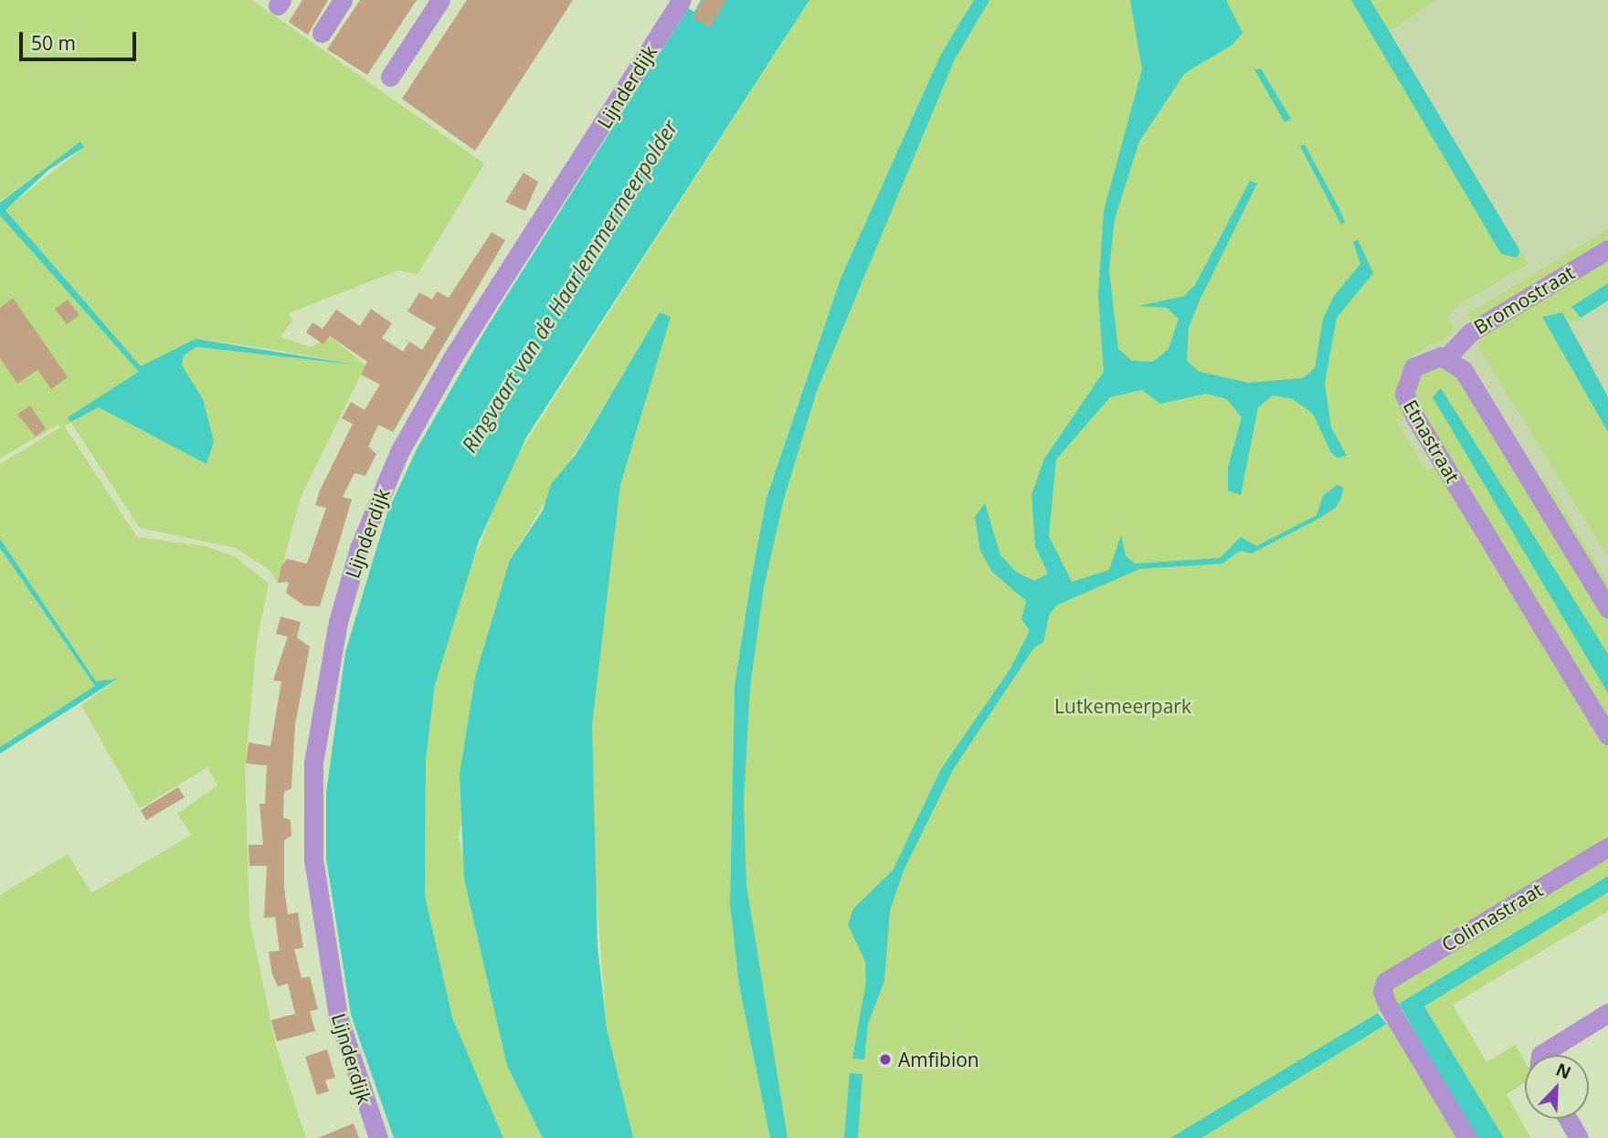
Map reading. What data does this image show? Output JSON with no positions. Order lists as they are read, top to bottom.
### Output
{
  "streets": {
    "street": [
      "Lijnderdijk",
      "Bromostraat",
      "Etnastraat",
      "Colimastraat"
    ]
  },
  "crossings": [
    ["Bromostraat", "Etnastraat"]
  ],
  "water": ["Ringvaart van de Haarlemmermeerpolder"],
  "parks": ["Lutkemeerpark"],
  "places": ["Amfibion"],
  "scale_bar": "50 m",
  "north": "top right"
}
